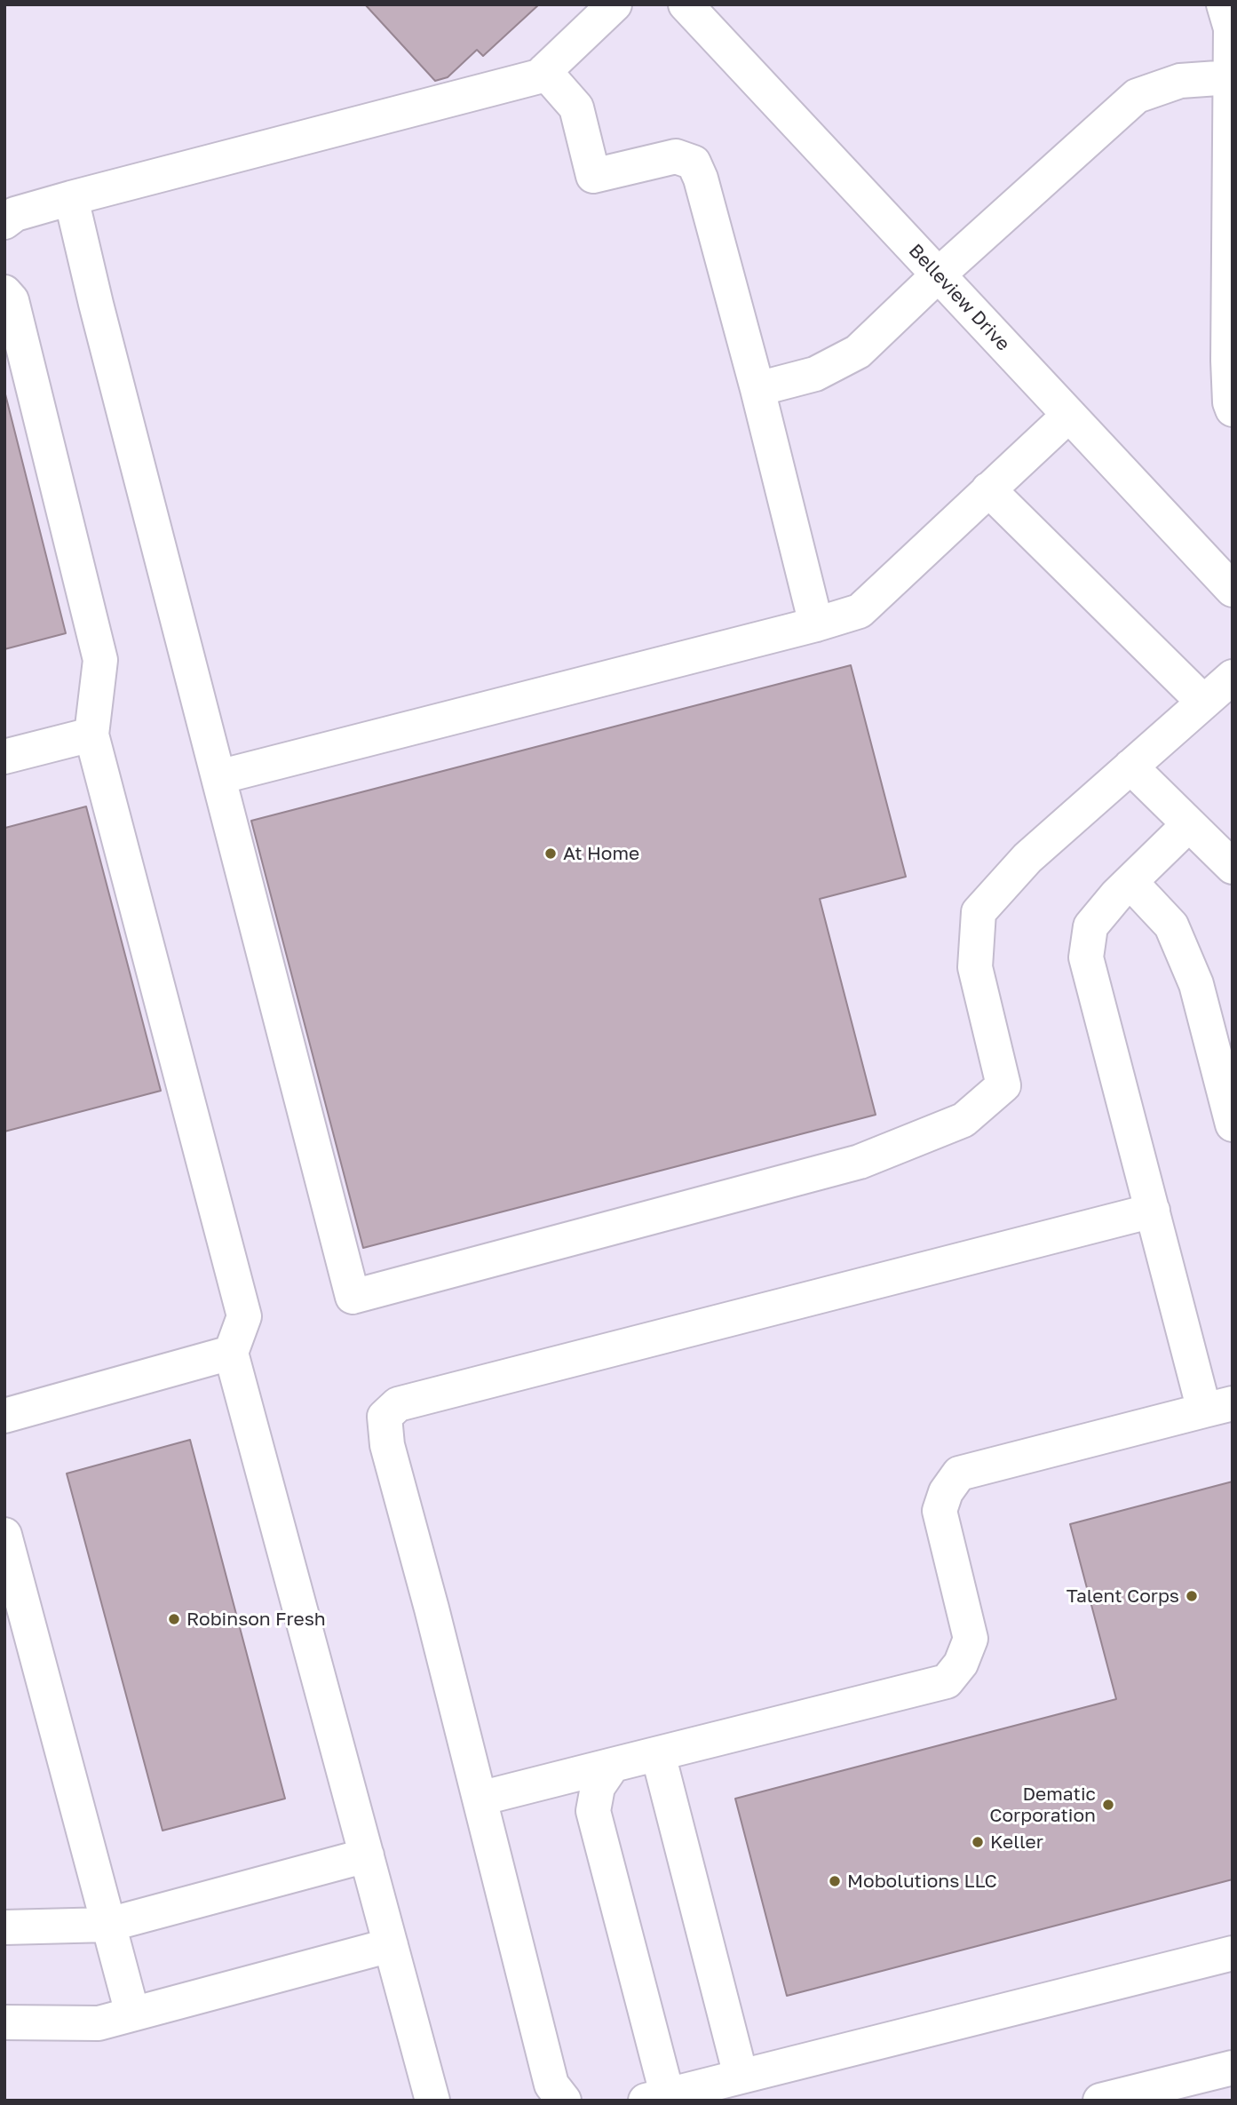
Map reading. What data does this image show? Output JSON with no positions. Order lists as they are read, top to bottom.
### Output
{
  "streets": {
    "street": ["Belleview Drive"]
  },
  "places": [
    "At Home",
    "Talent Corps",
    "Robinson Fresh",
    "Dematic Corporation",
    "Keller",
    "Mobolutions LLC"
  ]
}
